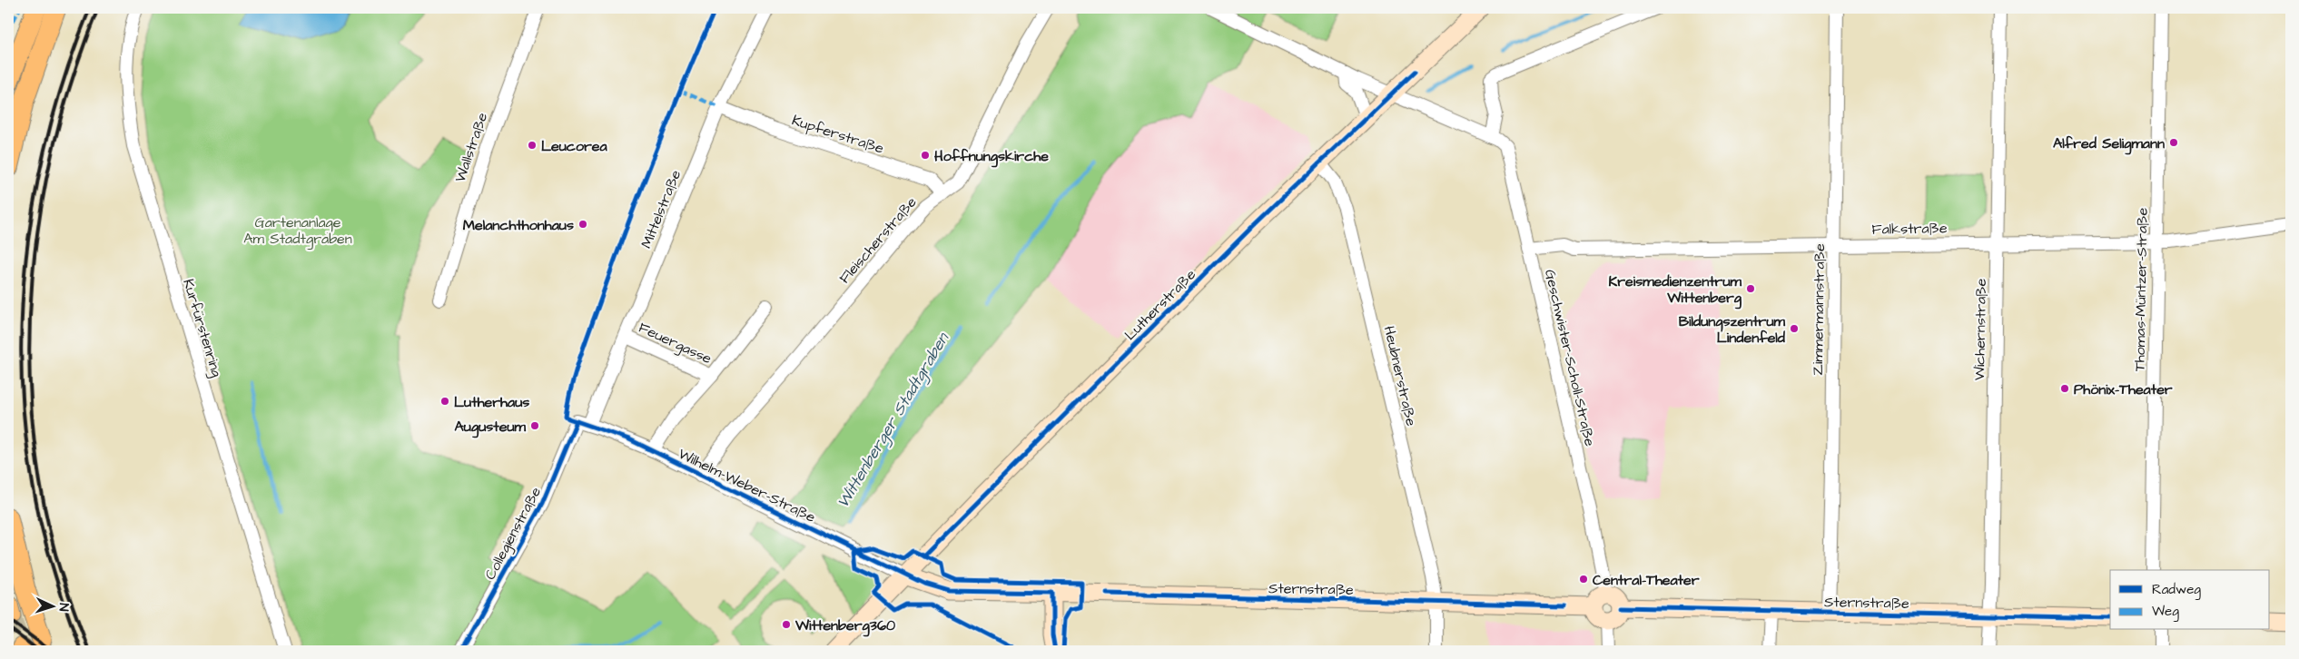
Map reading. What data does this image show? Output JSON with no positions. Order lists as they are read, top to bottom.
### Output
{
  "streets": {
    "street": [
      "Kupferstraße",
      "Wallstraße",
      "Mittelstraße",
      "Falkstraße",
      "Fleischerstraße",
      "Thomas-Müntzer-Straße",
      "Lutherstraße",
      "Zimmermannstraße",
      "Kurfürstenring",
      "Wichernstraße",
      "Feuergasse",
      "Geschwister-Scholl-Straße",
      "Heubnerstraße",
      "Wilhelm-Weber-Straße",
      "Collegienstraße",
      "Sternstraße"
    ]
  },
  "crossings": [
    ["Kupferstraße", "Mittelstraße"],
    ["Kupferstraße", "Fleischerstraße"],
    ["Mittelstraße", "Feuergasse"],
    ["Mittelstraße", "Wilhelm-Weber-Straße"],
    ["Falkstraße", "Thomas-Müntzer-Straße"],
    ["Falkstraße", "Zimmermannstraße"],
    ["Falkstraße", "Wichernstraße"],
    ["Falkstraße", "Geschwister-Scholl-Straße"],
    ["Fleischerstraße", "Wilhelm-Weber-Straße"],
    ["Lutherstraße", "Geschwister-Scholl-Straße"],
    ["Lutherstraße", "Heubnerstraße"],
    ["Lutherstraße", "Wilhelm-Weber-Straße"],
    ["Lutherstraße", "Sternstraße"],
    ["Zimmermannstraße", "Sternstraße"],
    ["Wichernstraße", "Sternstraße"],
    ["Feuergasse", "Wilhelm-Weber-Straße"],
    ["Geschwister-Scholl-Straße", "Sternstraße"],
    ["Heubnerstraße", "Sternstraße"],
    ["Wilhelm-Weber-Straße", "Collegienstraße"],
    ["Wilhelm-Weber-Straße", "Sternstraße"]
  ],
  "water": ["Wittenberger Stadtgraben"],
  "parks": ["Gartenanlage Am Stadtgraben"],
  "places": [
    "Alfred Seligmann",
    "Leucorea",
    "Hoffnungskirche",
    "Melanchthonhaus",
    "Kreismedienzentrum Wittenberg",
    "Bildungszentrum Lindenfeld",
    "Phönix-Theater",
    "Lutherhaus",
    "Augusteum",
    "Central-Theater",
    "Wittenberg360"
  ],
  "legend": ["Radweg", "Weg"],
  "north": "right"
}
